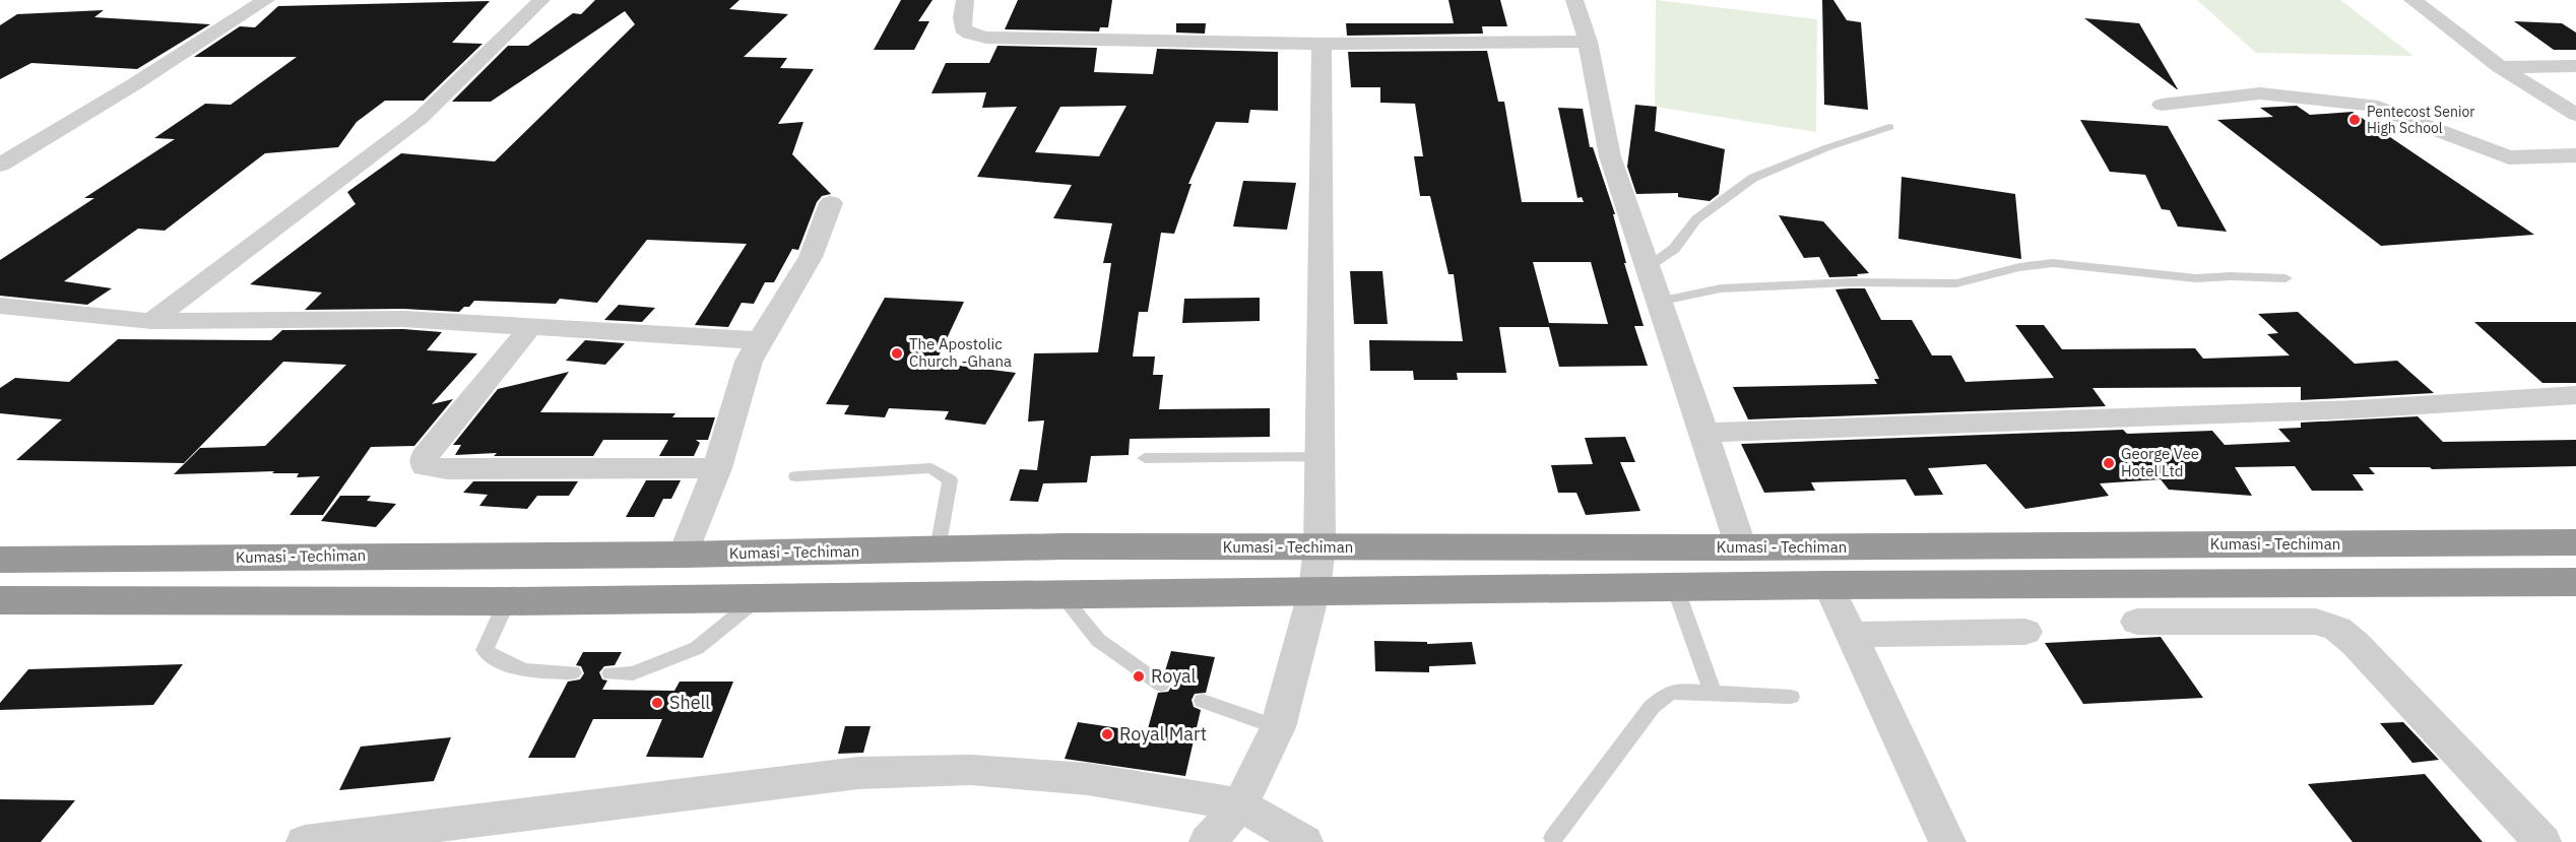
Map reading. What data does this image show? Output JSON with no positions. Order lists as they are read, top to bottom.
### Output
{
  "streets": {
    "highway": ["Kumasi - Techiman"]
  },
  "places": [
    "Pentecost Senior High School",
    "The Apostolic Church -Ghana",
    "George Vee Hotel Ltd",
    "Royal",
    "Shell",
    "Royal Mart"
  ]
}
